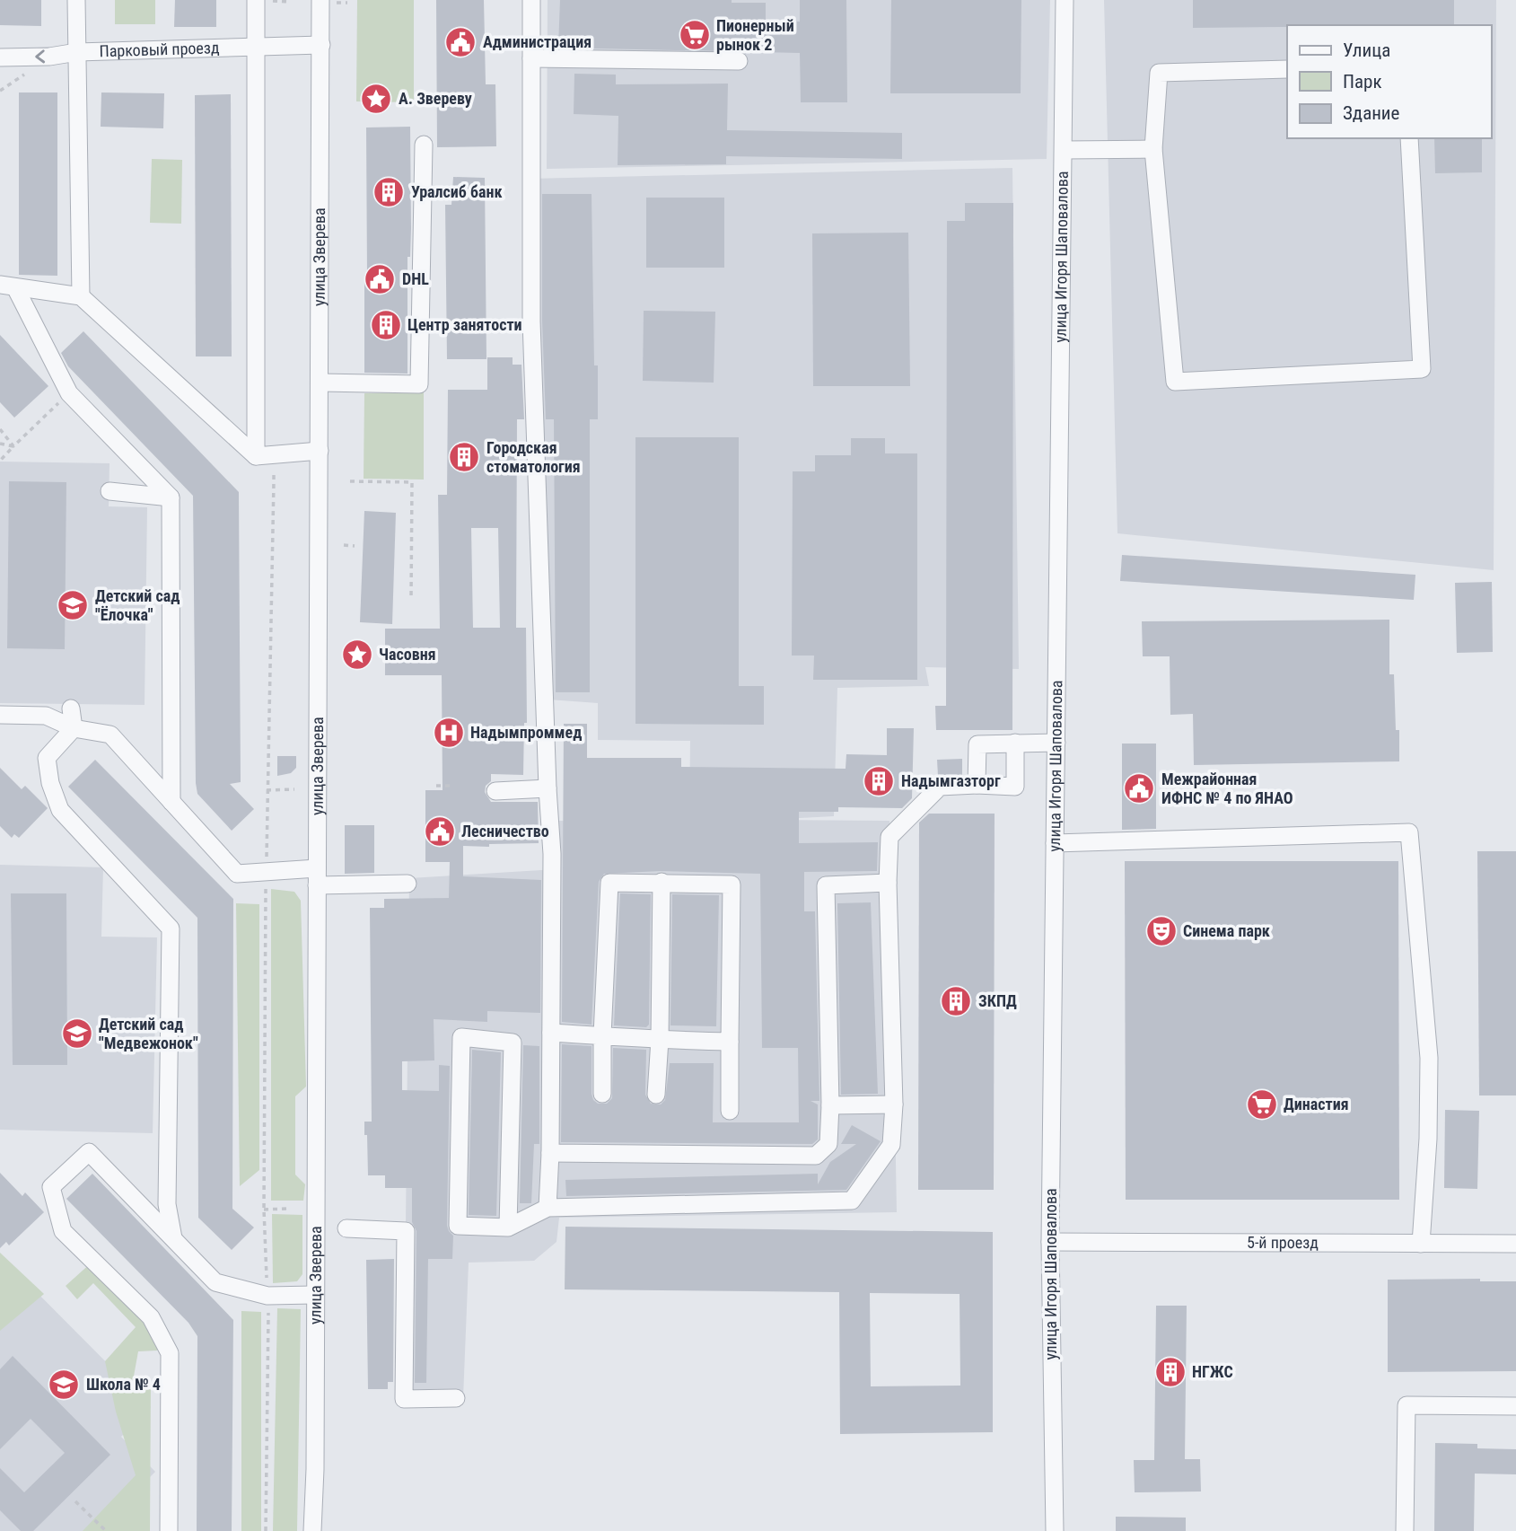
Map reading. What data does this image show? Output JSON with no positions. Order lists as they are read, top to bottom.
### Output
{
  "streets": {
    "street": [
      "Парковый проезд",
      "улица Зверева",
      "улица Игоря Шаповалова",
      "5-й проезд"
    ]
  },
  "crossings": [
    ["Парковый проезд", "улица Зверева"],
    ["улица Игоря Шаповалова", "5-й проезд"]
  ],
  "places": {
    "supermarket": ["Пионерный рынок 2", "Династия"],
    "public building": [
      "Администрация",
      "DHL",
      "Межрайонная ИФНС № 4 по ЯНАО",
      "Лесничество"
    ],
    "place": ["А. Звереву", "Часовня"],
    "building": [
      "Уралсиб банк",
      "Центр занятости",
      "Городская стоматология",
      "Надымгазторг",
      "ЗКПД",
      "НГЖС"
    ],
    "school or university": ["Детский сад \"Ёлочка\"", "Детский сад \"Медвежонок\"", "Школа № 4"],
    "hospital": ["Надымпроммед"],
    "theatre": ["Синема парк"]
  },
  "legend": ["Улица", "Парк", "Здание"]
}
